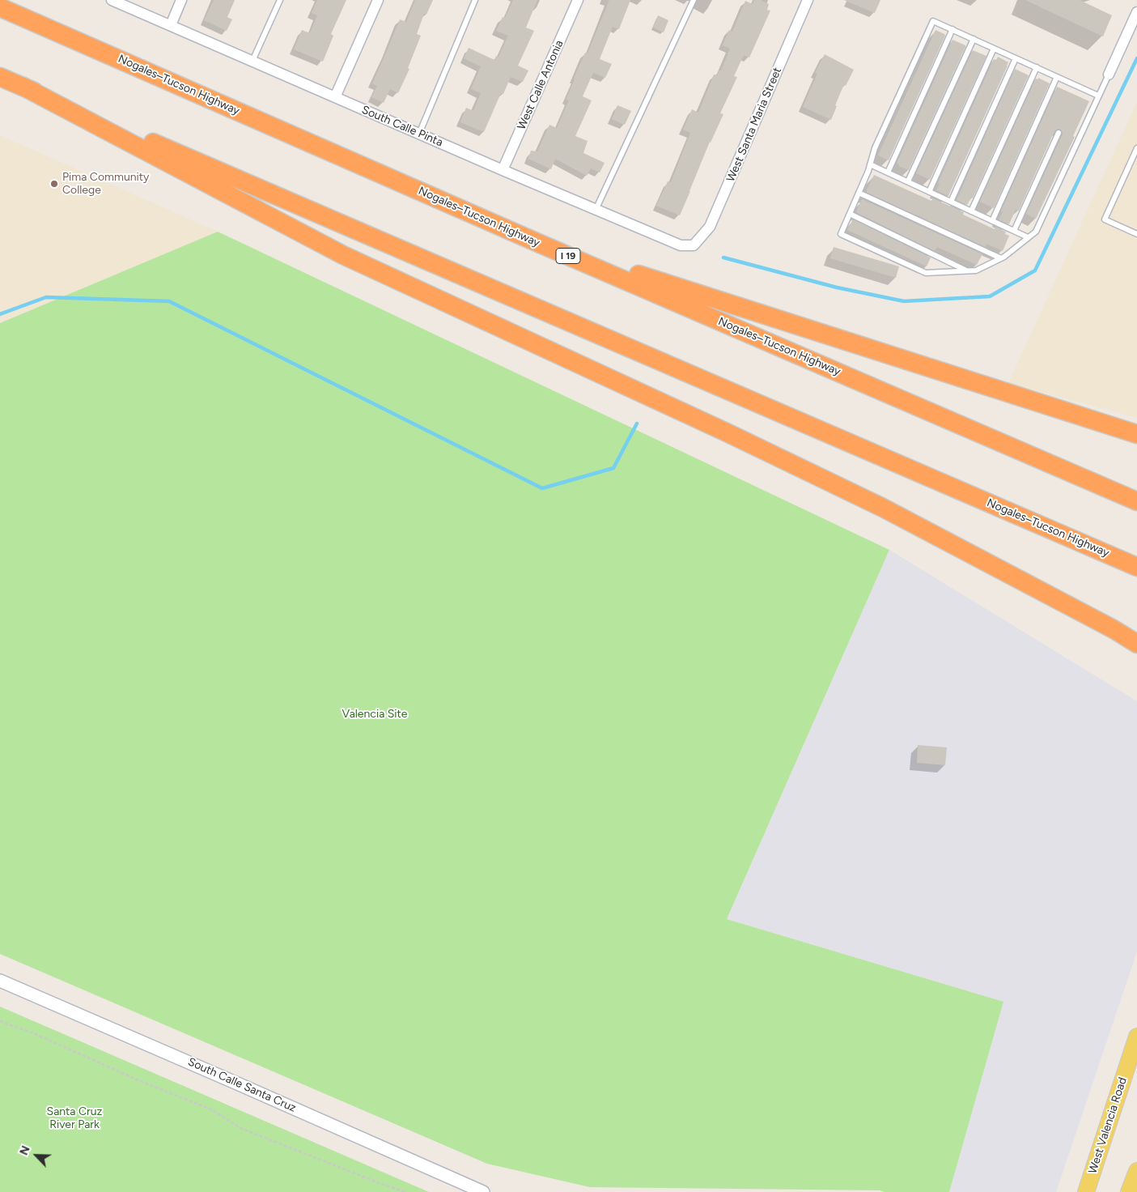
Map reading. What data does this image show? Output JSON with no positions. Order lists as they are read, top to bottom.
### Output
{
  "streets": {
    "highway": ["Nogales–Tucson Highway", "I 19"],
    "main road": ["West Valencia Road"],
    "street": [
      "West Calle Antonia",
      "West Santa Maria Street",
      "South Calle Pinta",
      "South Calle Santa Cruz"
    ]
  },
  "crossings": [
    ["West Calle Antonia", "South Calle Pinta"],
    ["West Santa Maria Street", "South Calle Pinta"]
  ],
  "parks": ["Valencia Site", "Santa Cruz River Park"],
  "places": ["Pima Community College"],
  "north": "top left"
}
